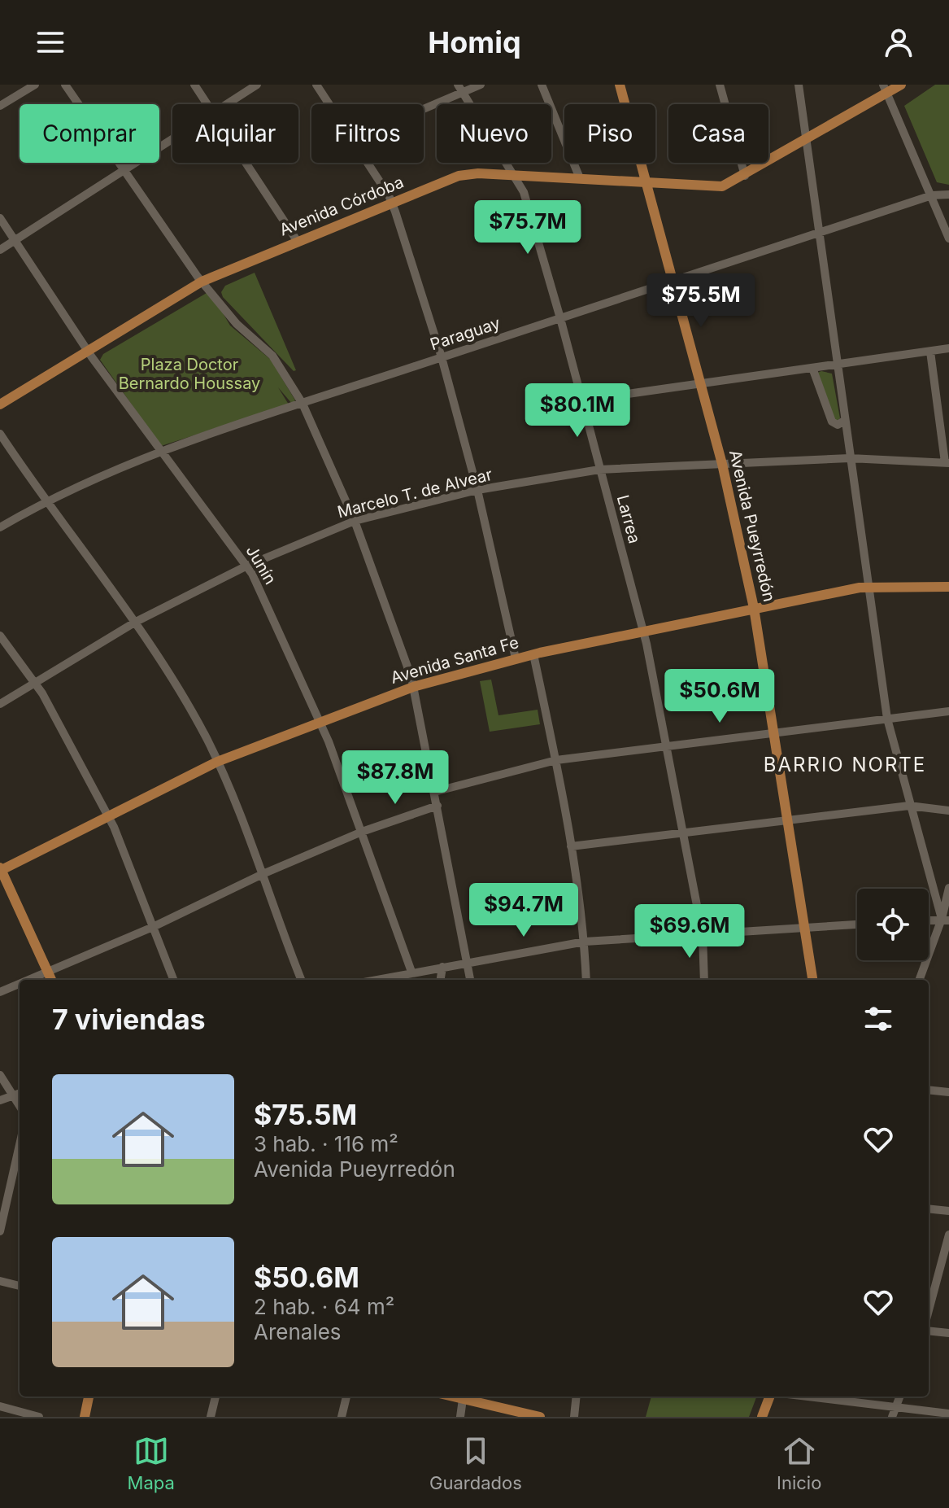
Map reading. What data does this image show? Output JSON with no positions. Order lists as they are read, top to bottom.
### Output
{
  "streets": {
    "main road": ["Avenida Córdoba", "Avenida Pueyrredón", "Avenida Santa Fe"],
    "street": [
      "Paraguay",
      "Marcelo T. de Alvear",
      "Larrea",
      "Junín"
    ]
  },
  "crossings": [
    ["Avenida Córdoba", "Larrea"],
    ["Avenida Córdoba", "Avenida Pueyrredón"],
    ["Avenida Córdoba", "Junín"],
    ["Paraguay", "Larrea"],
    ["Paraguay", "Avenida Pueyrredón"],
    ["Paraguay", "Junín"],
    ["Marcelo T. de Alvear", "Larrea"],
    ["Marcelo T. de Alvear", "Avenida Pueyrredón"],
    ["Marcelo T. de Alvear", "Junín"],
    ["Larrea", "Avenida Santa Fe"],
    ["Avenida Pueyrredón", "Avenida Santa Fe"],
    ["Junín", "Avenida Santa Fe"]
  ],
  "districts": ["BARRIO NORTE"],
  "parks": ["Plaza Doctor Bernardo Houssay"],
  "page": {
    "header": "Homiq",
    "chip": [
      "Comprar",
      "Alquilar",
      "Filtros",
      "Nuevo",
      "Piso",
      "Casa"
    ],
    "price": [
      "$75.7M",
      "$75.5M",
      "$80.1M",
      "$50.6M",
      "$87.8M",
      "$94.7M",
      "$69.6M"
    ],
    "heading": "7 viviendas",
    "list": [
      {
        "name": "$75.5M",
        "note": "3 hab. · 116 m² · Avenida Pueyrredón"
      },
      {
        "name": "$50.6M",
        "note": "2 hab. · 64 m² · Arenales"
      }
    ],
    "tabs": ["Mapa", "Guardados", "Inicio"]
  }
}
